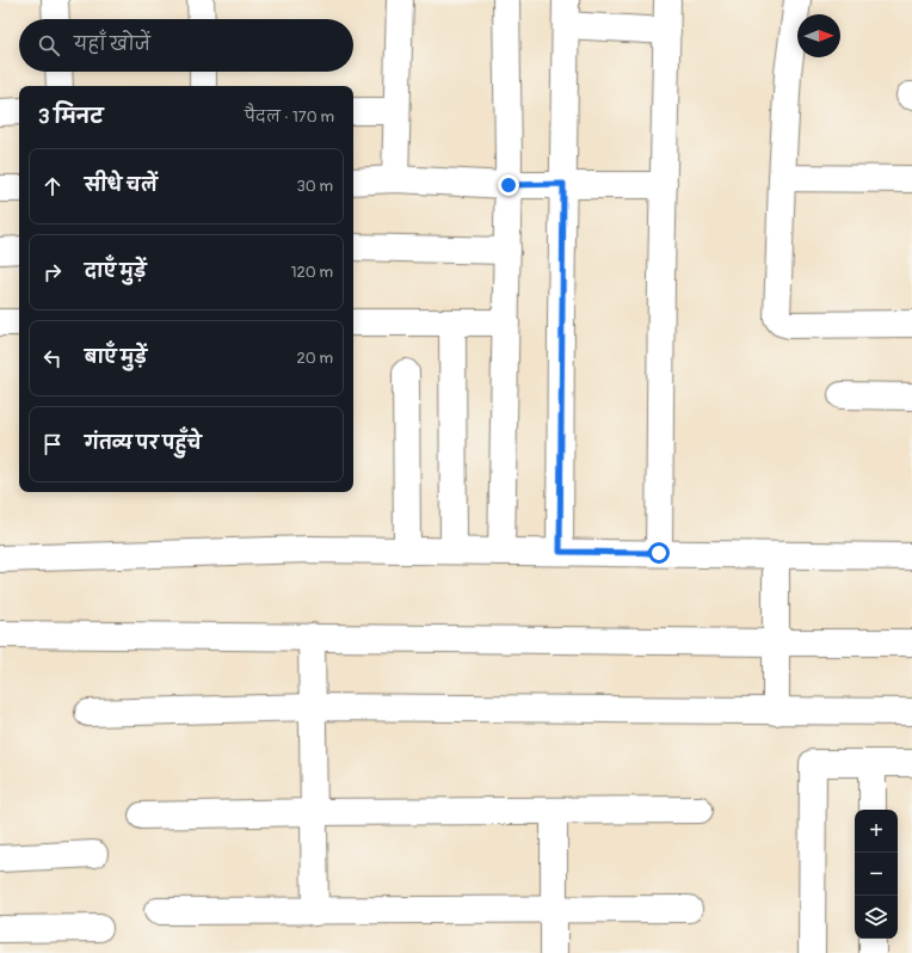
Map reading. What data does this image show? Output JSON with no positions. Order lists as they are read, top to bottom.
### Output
{
  "north": "right",
  "page": {
    "search": "यहाँ खोजें",
    "heading": ["3 मिनट", "पैदल · 170 m"],
    "list": [
      ["सीधे चलें", "30 m"],
      ["दाएँ मुड़ें", "120 m"],
      ["बाएँ मुड़ें", "20 m"],
      "गंतव्य पर पहुँचे"
    ],
    "map_buttons": ["+", "−"]
  }
}
